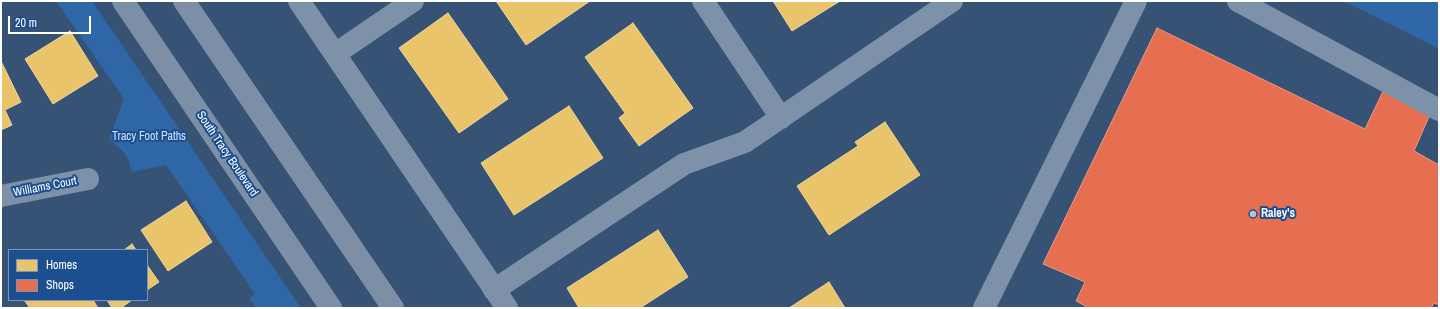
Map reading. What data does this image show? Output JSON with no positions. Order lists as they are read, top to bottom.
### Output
{
  "streets": {
    "main road": ["South Tracy Boulevard"],
    "street": ["Williams Court"]
  },
  "parks": ["Tracy Foot Paths"],
  "places": ["Raley's"],
  "legend": ["Homes", "Shops"],
  "scale_bar": "20 m"
}
